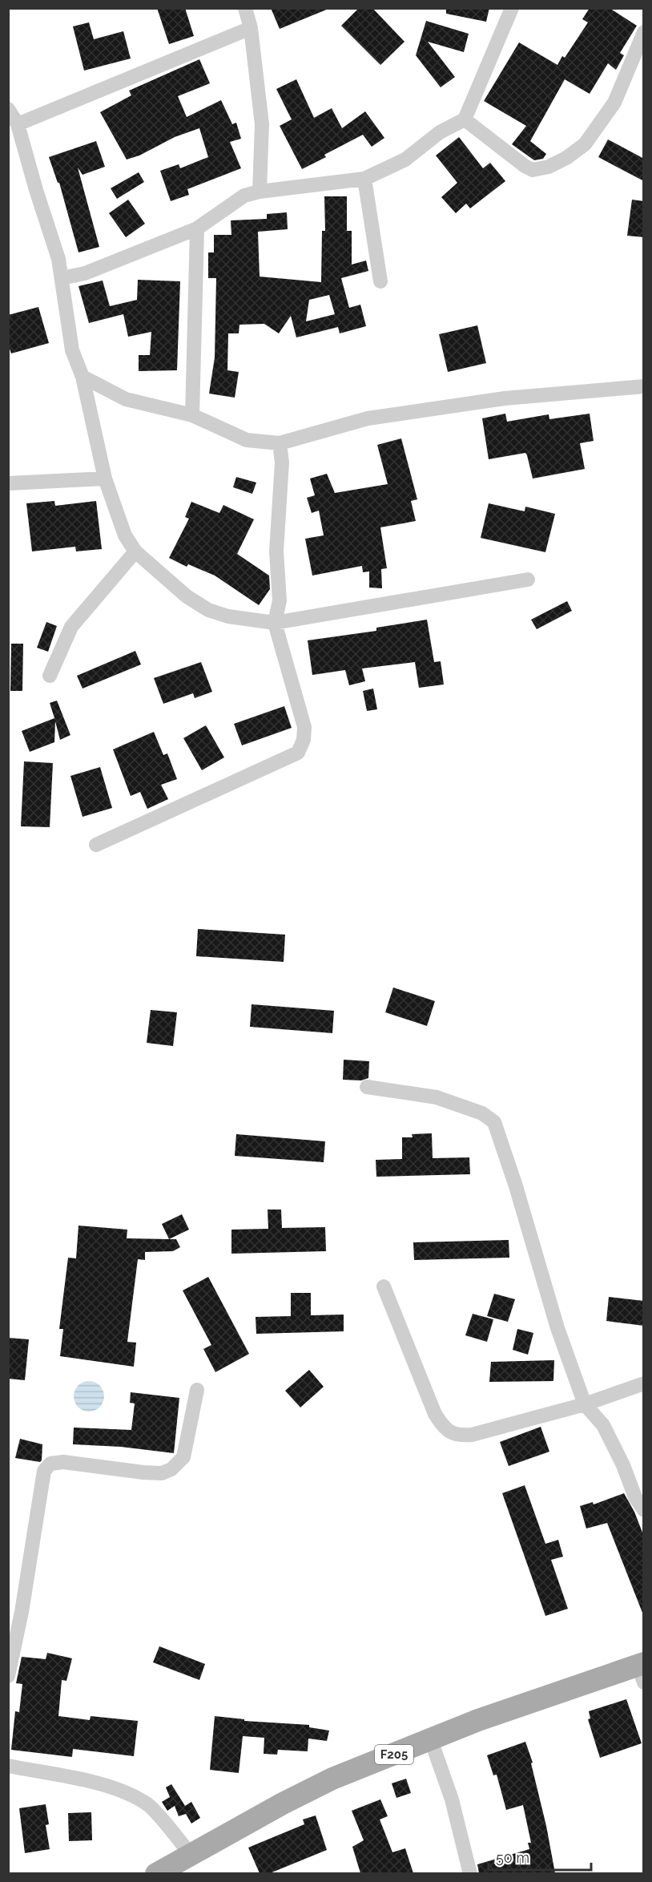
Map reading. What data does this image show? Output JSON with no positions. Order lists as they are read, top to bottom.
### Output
{
  "streets": {
    "main road": ["F205"]
  },
  "scale_bar": "50 m"
}
